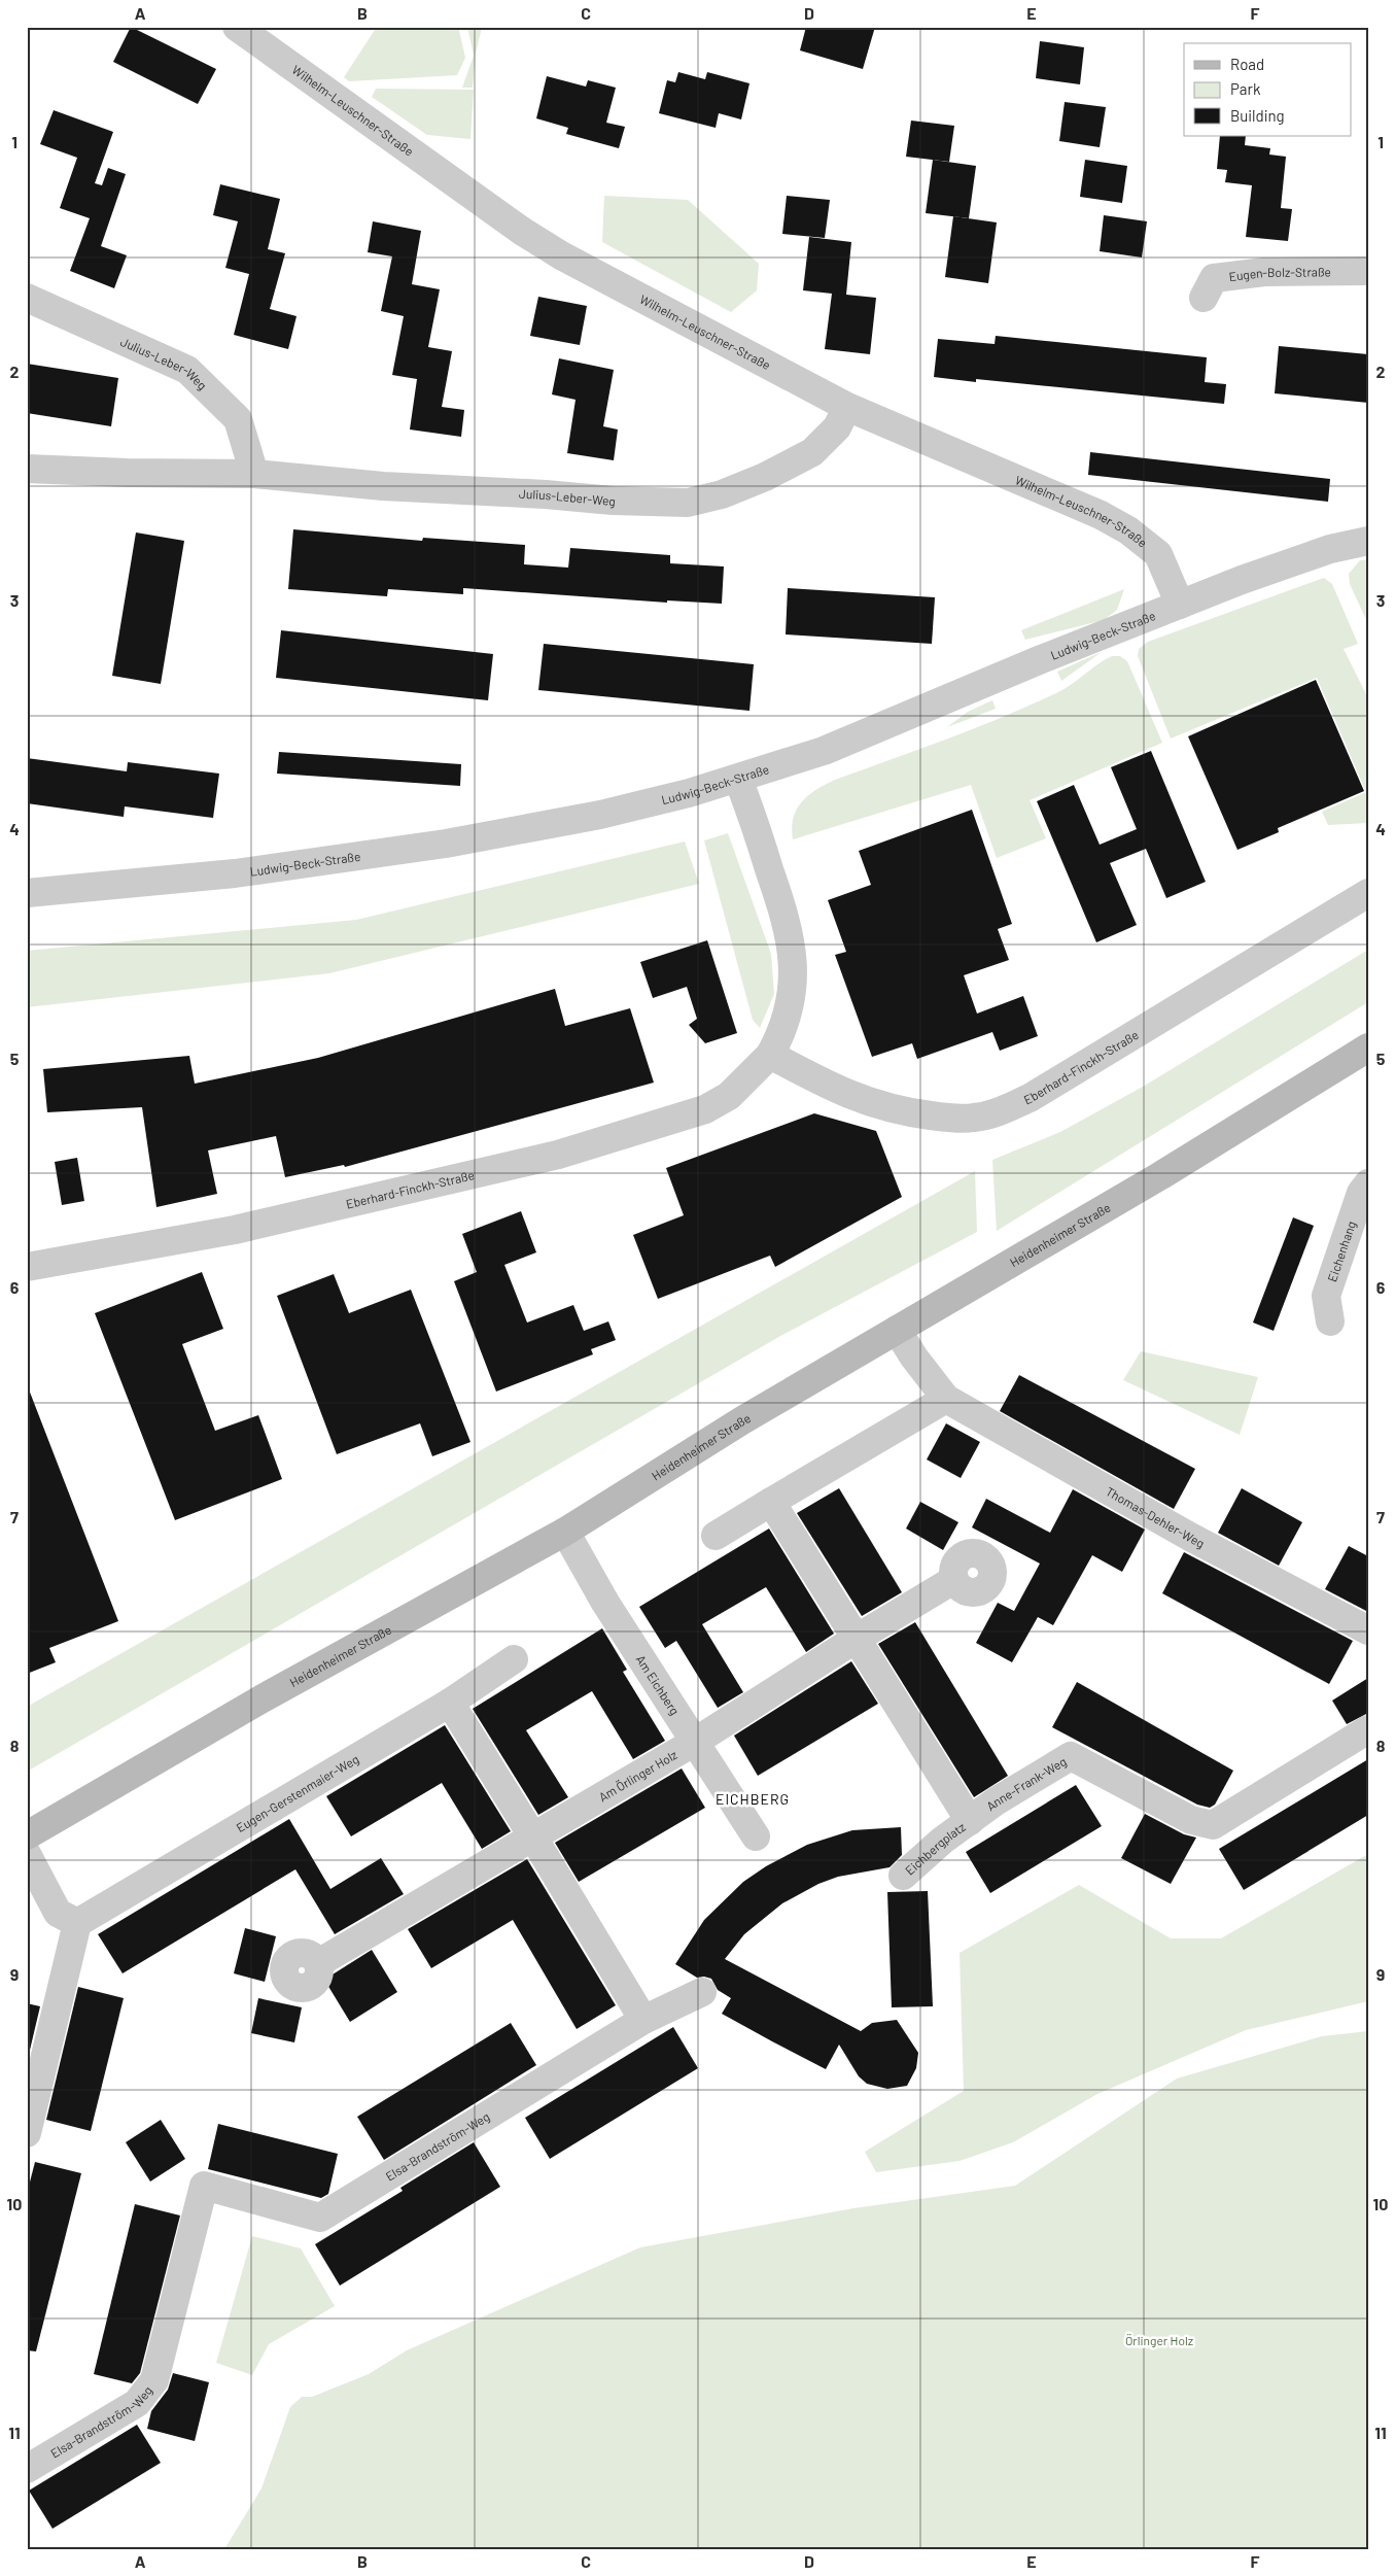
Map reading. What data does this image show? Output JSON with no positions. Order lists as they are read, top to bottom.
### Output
{
  "streets": {
    "main road": ["Heidenheimer Straße"],
    "street": [
      "Wilhelm-Leuschner-Straße",
      "Eugen-Bolz-Straße",
      "Julius-Leber-Weg",
      "Ludwig-Beck-Straße",
      "Eberhard-Finckh-Straße",
      "Eichenhang",
      "Thomas-Dehler-Weg",
      "Am Eichberg",
      "Am Örlinger Holz",
      "Anne-Frank-Weg",
      "Eugen-Gerstenmaier-Weg",
      "Eichbergplatz",
      "Elsa-Brandström-Weg"
    ]
  },
  "crossings": [
    ["Wilhelm-Leuschner-Straße", "Julius-Leber-Weg"],
    ["Wilhelm-Leuschner-Straße", "Ludwig-Beck-Straße"],
    ["Ludwig-Beck-Straße", "Eberhard-Finckh-Straße"],
    ["Heidenheimer Straße", "Thomas-Dehler-Weg"],
    ["Heidenheimer Straße", "Am Eichberg"],
    ["Am Eichberg", "Am Örlinger Holz"],
    ["Anne-Frank-Weg", "Eichbergplatz"]
  ],
  "districts": ["EICHBERG"],
  "parks": ["Örlinger Holz"],
  "legend": ["Road", "Park", "Building"],
  "grid": {
    "columns": [
      "A",
      "B",
      "C",
      "D",
      "E",
      "F"
    ],
    "rows": [
      "1",
      "2",
      "3",
      "4",
      "5",
      "6",
      "7",
      "8",
      "9",
      "10",
      "11"
    ]
  }
}
